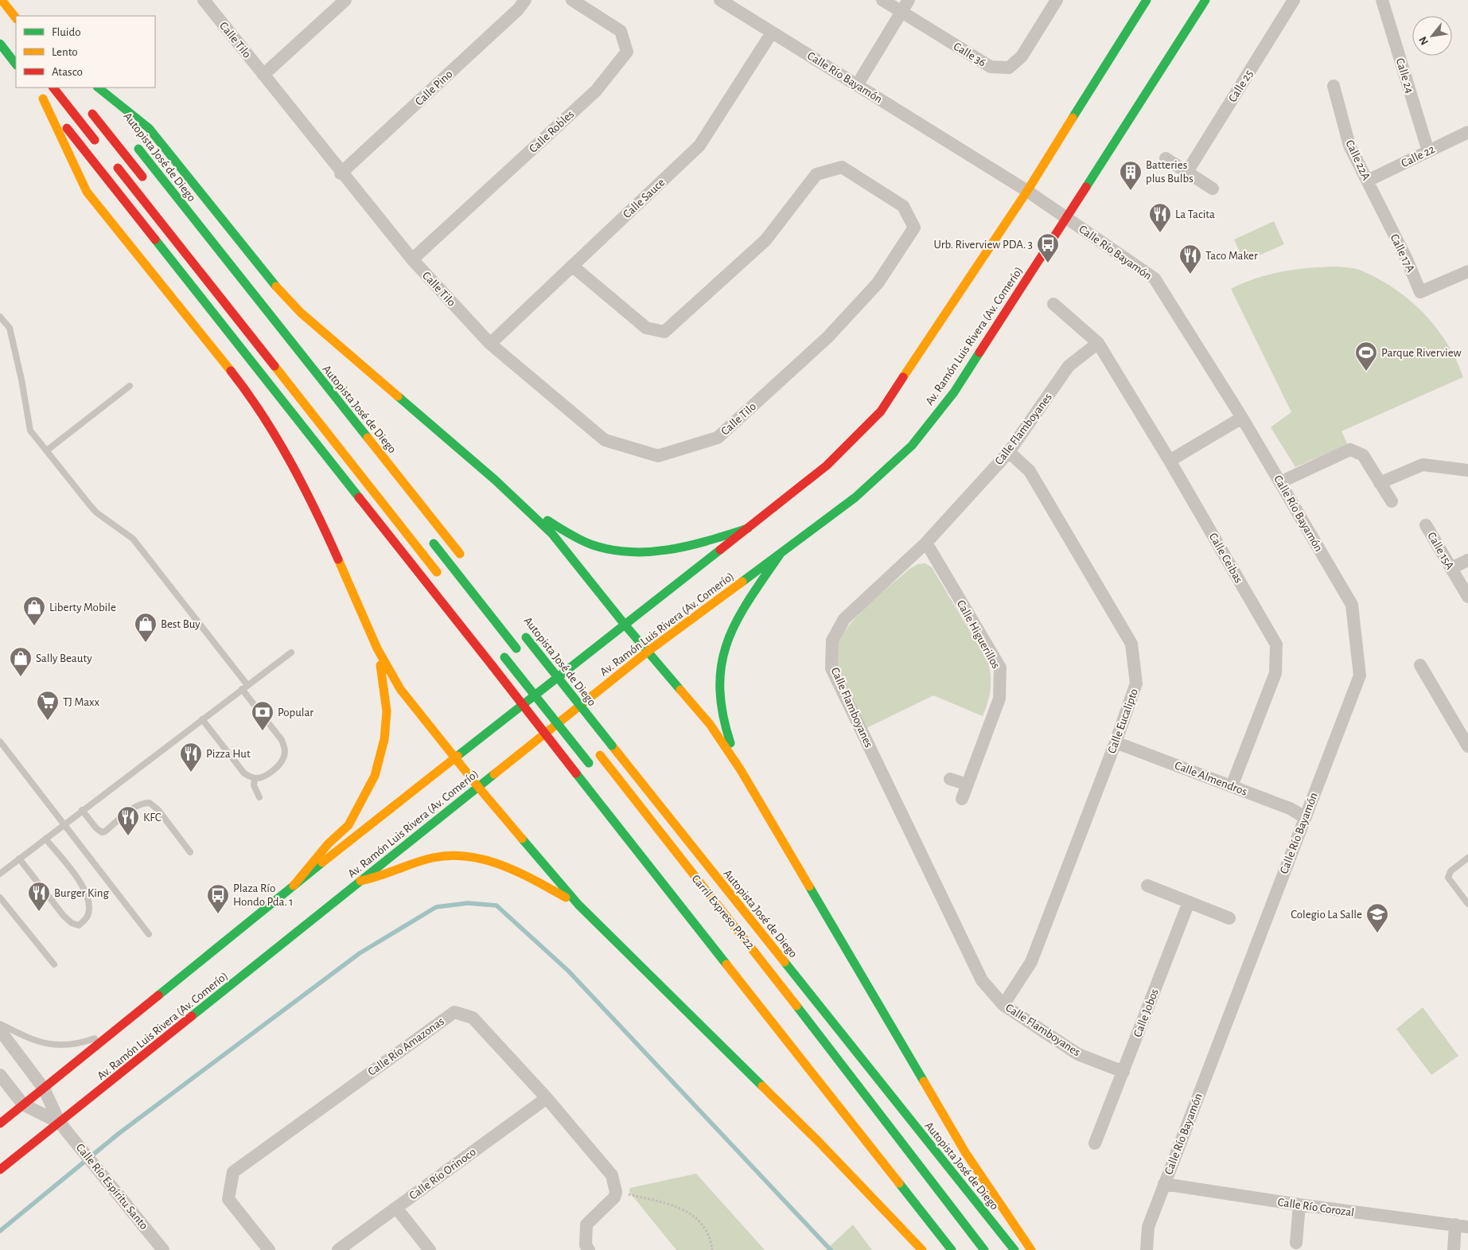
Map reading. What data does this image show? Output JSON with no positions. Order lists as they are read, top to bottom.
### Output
{
  "streets": {
    "main road": ["Autopista José de Diego", "Av. Ramón Luis Rivera (Av. Comerío)", "Carril Expreso PR-22"],
    "street": [
      "Calle Tilo",
      "Calle 36",
      "Calle 24",
      "Calle Río Bayamón",
      "Calle 25",
      "Calle Pino",
      "Calle Robles",
      "Calle 22",
      "Calle 22A",
      "Calle Sauce",
      "Calle 17A",
      "Calle Flamboyanes",
      "Calle 15A",
      "Calle Ceibas",
      "Calle Higuerillos",
      "Calle Eucalipto",
      "Calle Almendros",
      "Calle Jobos",
      "Calle Río Amazonas",
      "Calle Río Orinoco",
      "Calle Río Espíritu Santo",
      "Calle Río Corozal"
    ]
  },
  "crossings": [
    ["Calle Tilo", "Calle Pino"],
    ["Calle Tilo", "Calle Robles"],
    ["Calle Tilo", "Calle Sauce"],
    ["Calle 24", "Calle 22"],
    ["Calle Río Bayamón", "Calle Sauce"],
    ["Calle Río Bayamón", "Av. Ramón Luis Rivera (Av. Comerío)"],
    ["Calle Río Bayamón", "Calle Almendros"],
    ["Calle Río Bayamón", "Calle Río Corozal"],
    ["Calle 22", "Calle 22A"],
    ["Calle 22A", "Calle 17A"],
    ["Av. Ramón Luis Rivera (Av. Comerío)", "Calle Río Espíritu Santo"],
    ["Calle Flamboyanes", "Calle Ceibas"],
    ["Calle Flamboyanes", "Calle Higuerillos"],
    ["Calle Flamboyanes", "Calle Eucalipto"],
    ["Calle Flamboyanes", "Calle Jobos"],
    ["Calle Ceibas", "Calle Almendros"],
    ["Calle Eucalipto", "Calle Almendros"],
    ["Calle Río Amazonas", "Calle Río Orinoco"]
  ],
  "places": {
    "building": ["Batteries plus Bulbs"],
    "restaurant": [
      "La Tacita",
      "Taco Maker",
      "Pizza Hut",
      "KFC",
      "Burger King"
    ],
    "bus stop": ["Urb. Riverview PDA. 3", "Plaza Río Hondo Pda. 1"],
    "sports": ["Parque Riverview"],
    "shop": ["Liberty Mobile", "Best Buy", "Sally Beauty"],
    "supermarket": ["TJ Maxx"],
    "bank": ["Popular"],
    "school or university": ["Colegio La Salle"]
  },
  "legend": ["Fluido", "Lento", "Atasco"],
  "north": "bottom left"
}
